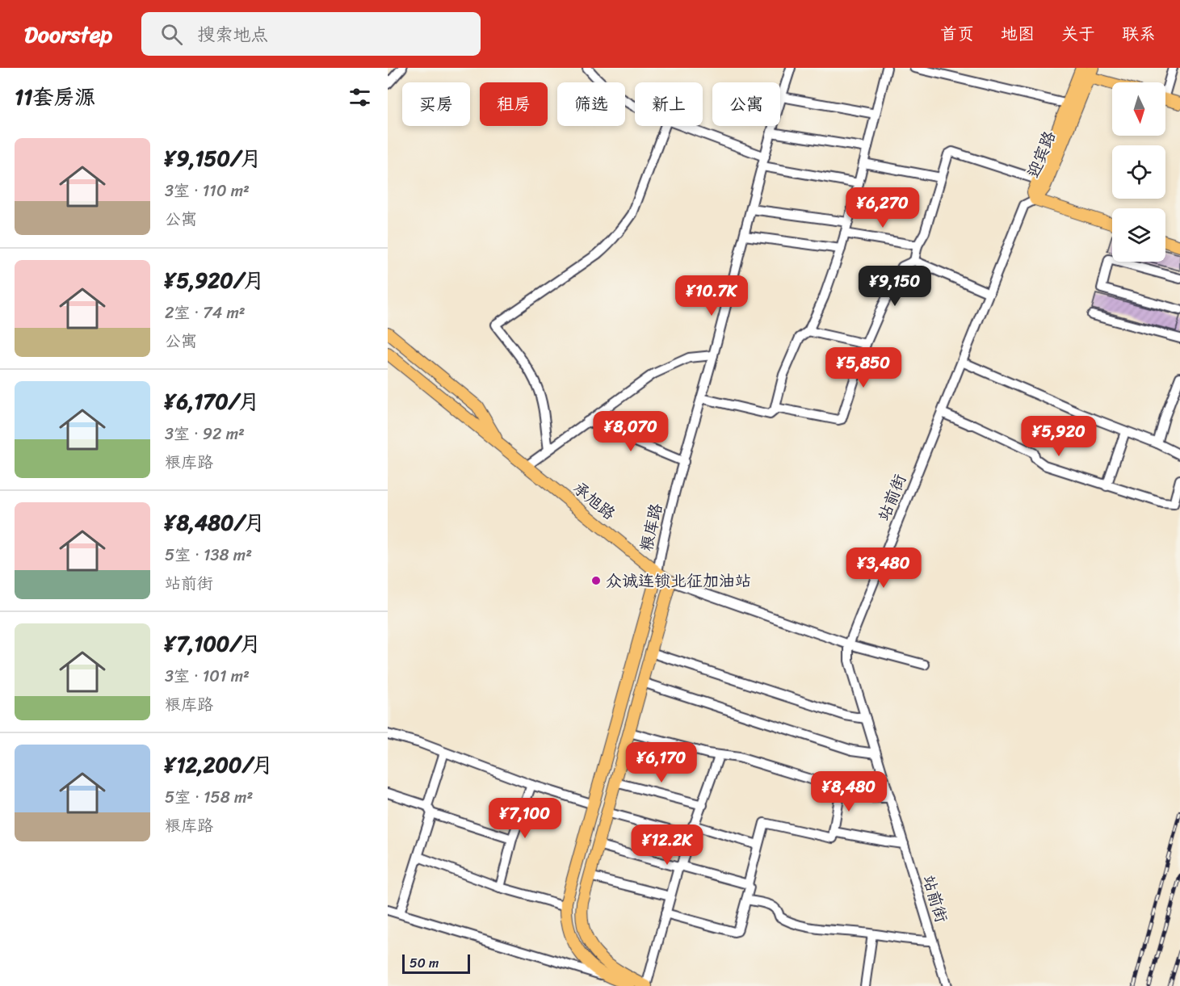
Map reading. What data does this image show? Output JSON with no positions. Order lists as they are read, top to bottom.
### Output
{
  "streets": {
    "main road": ["迎宾路", "承旭路", "粮库路"],
    "street": ["站前街"]
  },
  "crossings": [
    ["迎宾路", "站前街"],
    ["承旭路", "粮库路"]
  ],
  "places": ["众诚连锁北征加油站"],
  "scale_bar": "50 m",
  "north": "bottom",
  "page": {
    "header": "Doorstep",
    "search": "搜索地点",
    "nav": [
      "首页",
      "地图",
      "关于",
      "联系"
    ],
    "heading": "11套房源",
    "chip": [
      "买房",
      "租房",
      "筛选",
      "新上",
      "公寓"
    ],
    "list": [
      {
        "name": "¥9,150/月",
        "note": "3室 · 110 m² · 公寓"
      },
      {
        "name": "¥5,920/月",
        "note": "2室 · 74 m² · 公寓"
      },
      {
        "name": "¥6,170/月",
        "note": "3室 · 92 m² · 粮库路"
      },
      {
        "name": "¥8,480/月",
        "note": "5室 · 138 m² · 站前街"
      },
      {
        "name": "¥7,100/月",
        "note": "3室 · 101 m² · 粮库路"
      },
      {
        "name": "¥12,200/月",
        "note": "5室 · 158 m² · 粮库路"
      }
    ],
    "price": [
      "¥6,270",
      "¥9,150",
      "¥10.7K",
      "¥5,850",
      "¥8,070",
      "¥5,920",
      "¥3,480",
      "¥6,170",
      "¥8,480",
      "¥7,100",
      "¥12.2K"
    ],
    "scale": "50 m"
  }
}
